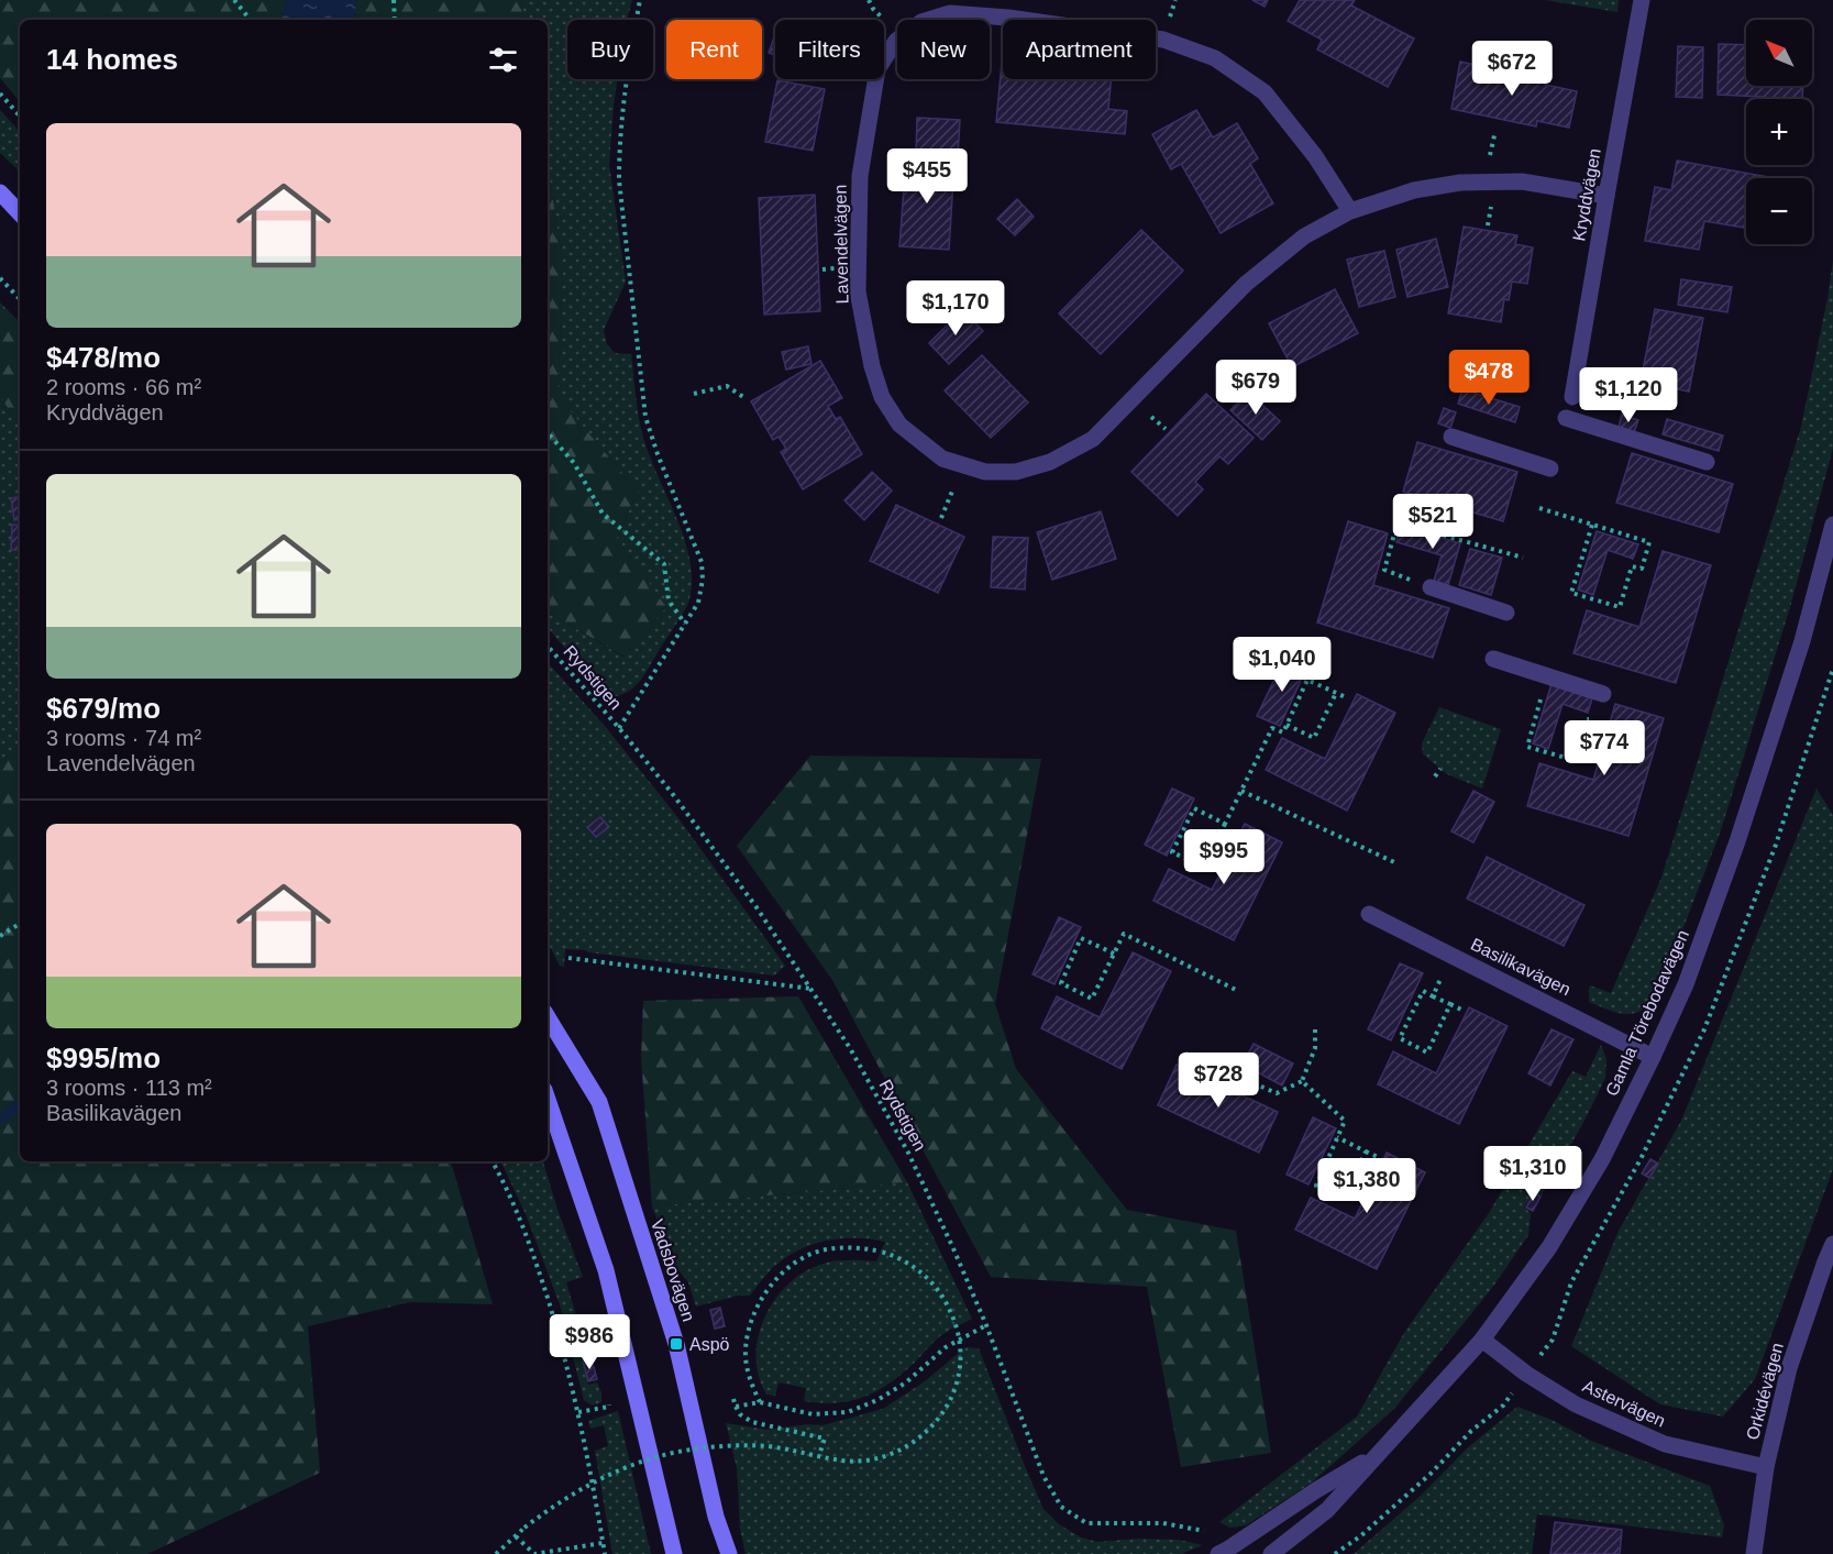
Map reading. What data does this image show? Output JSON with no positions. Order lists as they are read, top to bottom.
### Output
{
  "streets": {
    "main road": ["Vadsbovägen"],
    "street": [
      "Kryddvägen",
      "Lavendelvägen",
      "Basilikavägen",
      "Gamla Törebodavägen",
      "Orkidévägen",
      "Astervägen"
    ],
    "path": ["Rydstigen"]
  },
  "crossings": [
    ["Kryddvägen", "Lavendelvägen"],
    ["Basilikavägen", "Gamla Törebodavägen"],
    ["Gamla Törebodavägen", "Astervägen"],
    ["Orkidévägen", "Astervägen"]
  ],
  "places": {
    "transit": ["Aspö"]
  },
  "north": "top left",
  "page": {
    "map_buttons": ["+", "−"],
    "chip": [
      "Buy",
      "Rent",
      "Filters",
      "New",
      "Apartment"
    ],
    "heading": "14 homes",
    "price": [
      "$672",
      "$455",
      "$1,170",
      "$478",
      "$679",
      "$1,120",
      "$521",
      "$1,040",
      "$774",
      "$995",
      "$728",
      "$1,310",
      "$1,380",
      "$986"
    ],
    "list": [
      {
        "name": "$478/mo",
        "note": "2 rooms · 66 m² · Kryddvägen"
      },
      {
        "name": "$679/mo",
        "note": "3 rooms · 74 m² · Lavendelvägen"
      },
      {
        "name": "$995/mo",
        "note": "3 rooms · 113 m² · Basilikavägen"
      }
    ]
  }
}
